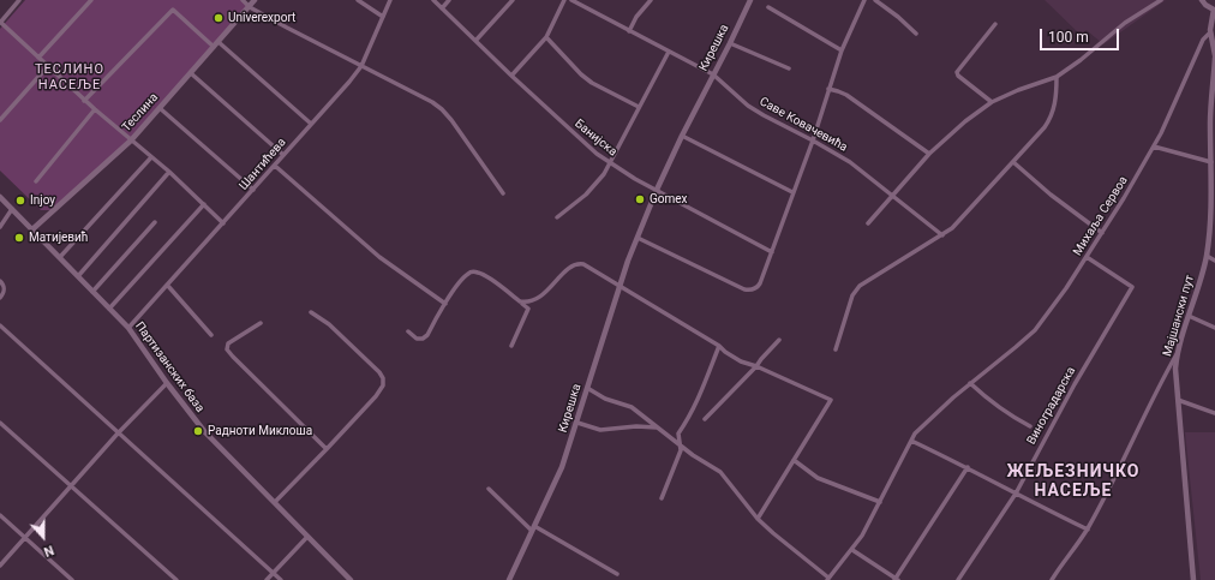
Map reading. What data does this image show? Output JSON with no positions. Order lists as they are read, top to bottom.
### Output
{
  "streets": {
    "street": [
      "Кирешка",
      "Теслина",
      "Саве Ковачевића",
      "Банијска",
      "Шантићева",
      "Михаља Сервоа",
      "Мајшански пут",
      "Партизанских база",
      "Виноградарска"
    ]
  },
  "crossings": [
    ["Кирешка", "Саве Ковачевића"],
    ["Кирешка", "Банијска"],
    ["Теслина", "Партизанских база"],
    ["Шантићева", "Партизанских база"],
    ["Михаља Сервоа", "Мајшански пут"],
    ["Михаља Сервоа", "Виноградарска"]
  ],
  "districts": ["ТЕСЛИНО НАСЕЉЕ", "ЖЕЉЕЗНИЧКО НАСЕЉЕ"],
  "places": [
    "Univerexport",
    "Gomex",
    "Injoy",
    "Матијевић",
    "Радноти Миклоша"
  ],
  "scale_bar": "100 m",
  "north": "bottom"
}
